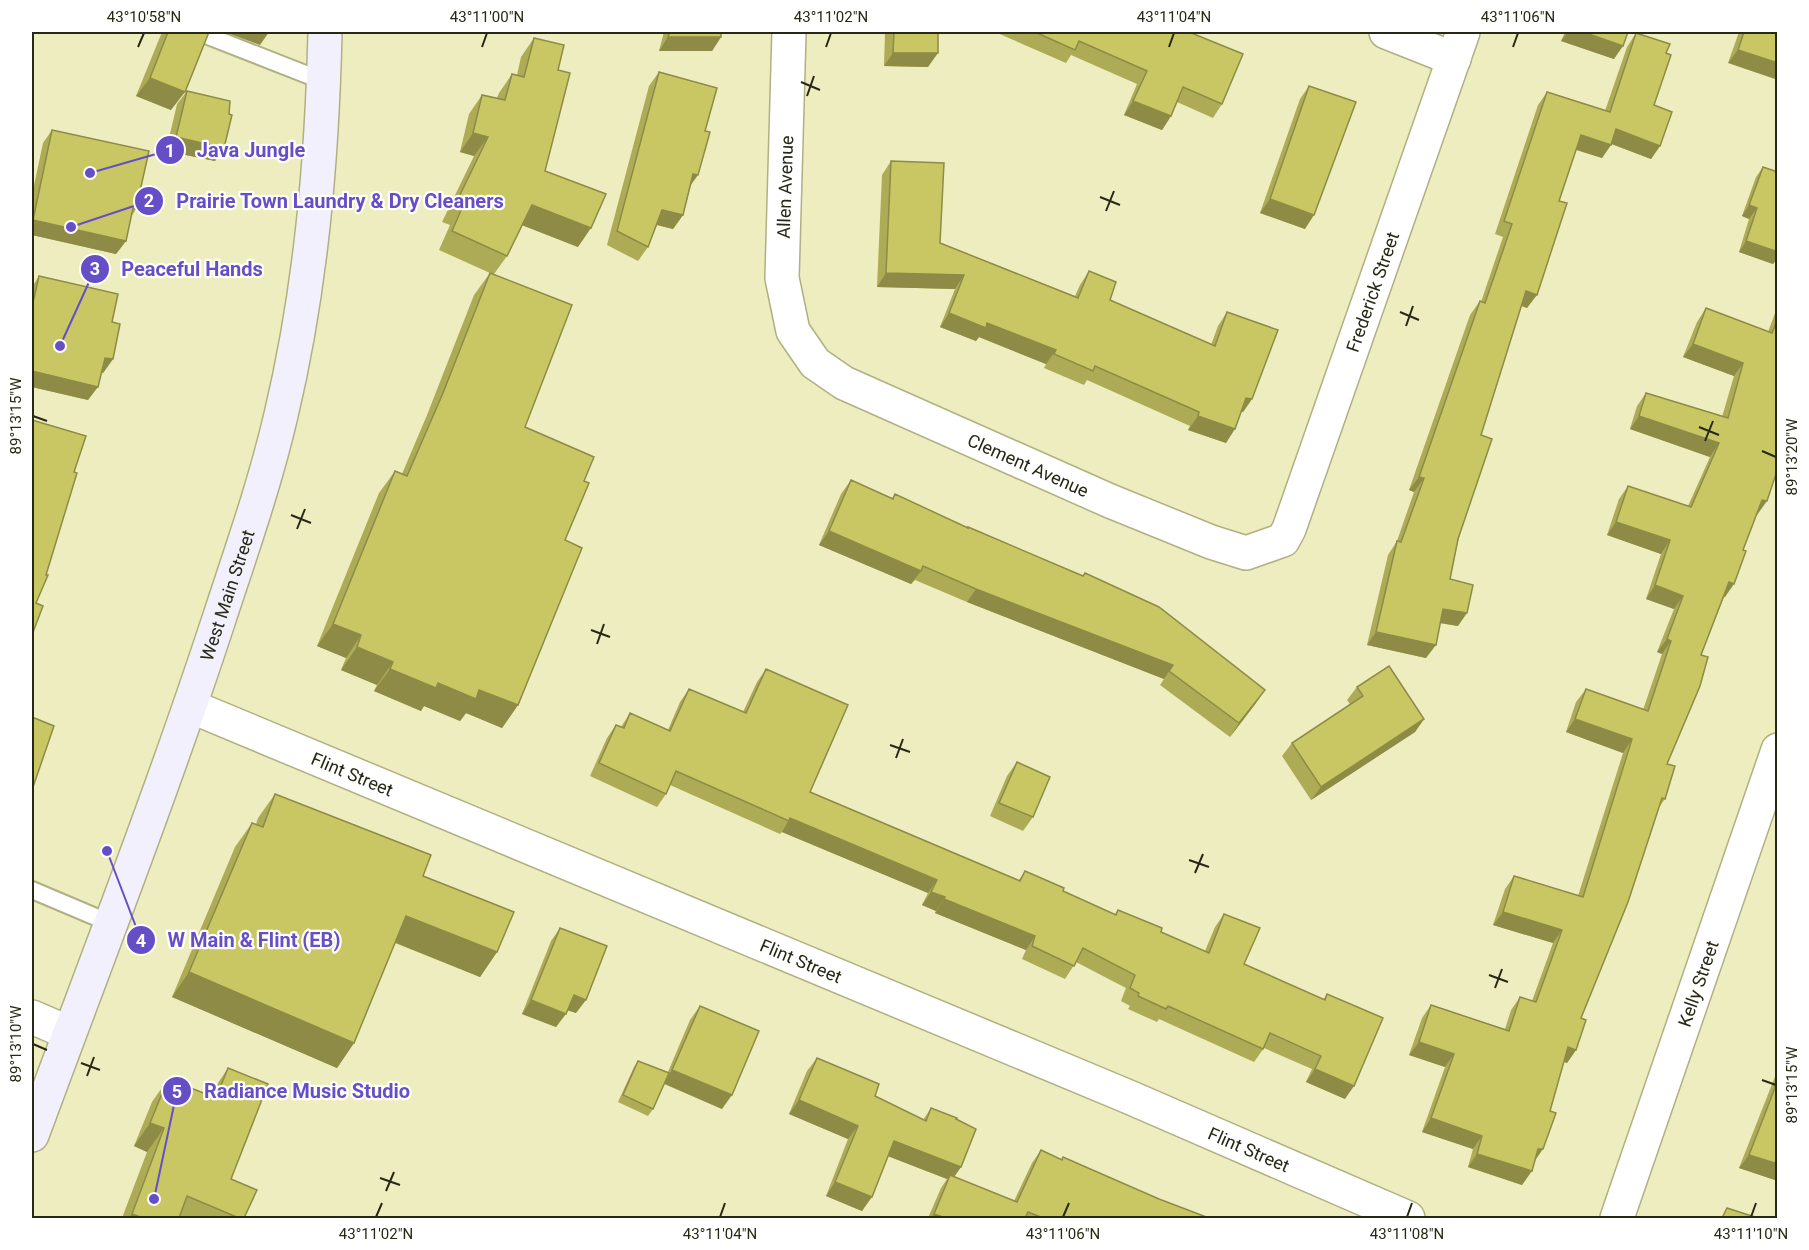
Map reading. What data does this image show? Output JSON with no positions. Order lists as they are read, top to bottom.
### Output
{
  "streets": {
    "main road": ["West Main Street"],
    "street": [
      "Allen Avenue",
      "Frederick Street",
      "Clement Avenue",
      "Flint Street",
      "Kelly Street"
    ]
  },
  "crossings": [
    ["Allen Avenue", "Clement Avenue"],
    ["Frederick Street", "Clement Avenue"],
    ["West Main Street", "Flint Street"]
  ],
  "places": [
    "Java Jungle",
    "Prairie Town Laundry & Dry Cleaners",
    "Peaceful Hands",
    "W Main & Flint (EB)",
    "Radiance Music Studio"
  ],
  "coordinates": [
    "43°10'58\"N",
    "43°11'00\"N",
    "43°11'02\"N",
    "43°11'04\"N",
    "43°11'06\"N",
    "89°13'15\"W",
    "89°13'20\"W",
    "89°13'10\"W",
    "43°11'08\"N",
    "43°11'10\"N"
  ]
}
